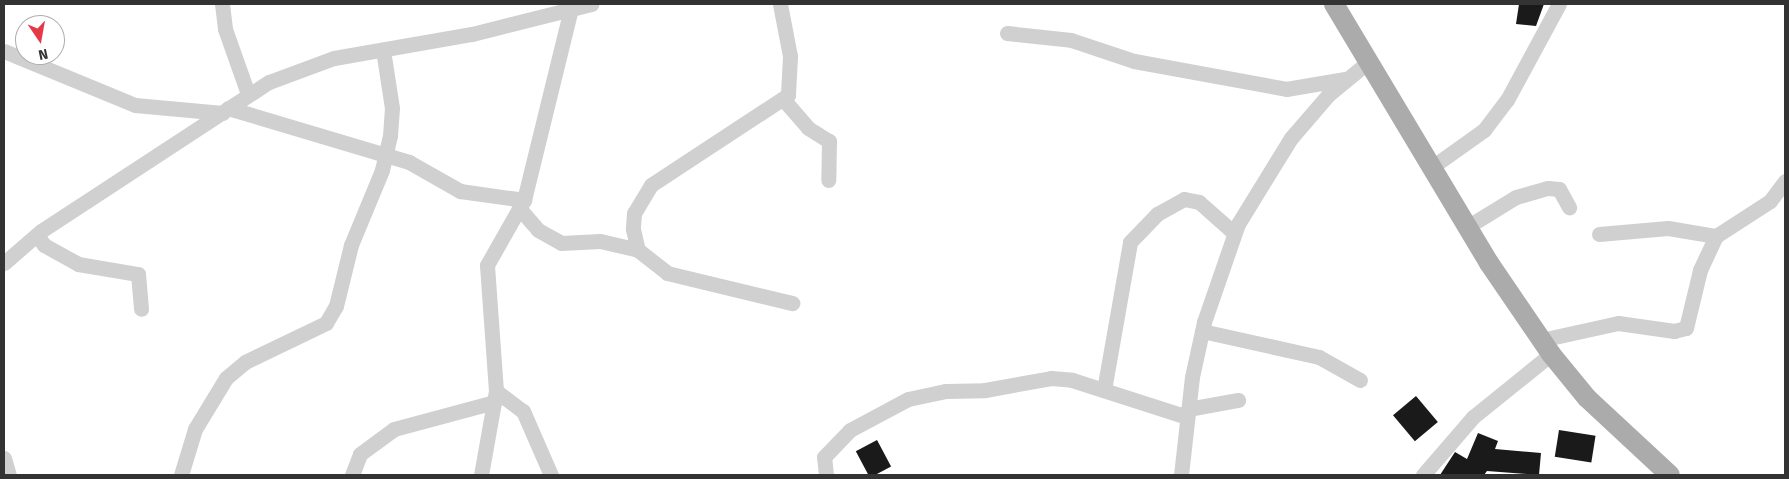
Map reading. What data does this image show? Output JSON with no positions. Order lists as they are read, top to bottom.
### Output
{
  "north": "bottom"
}
